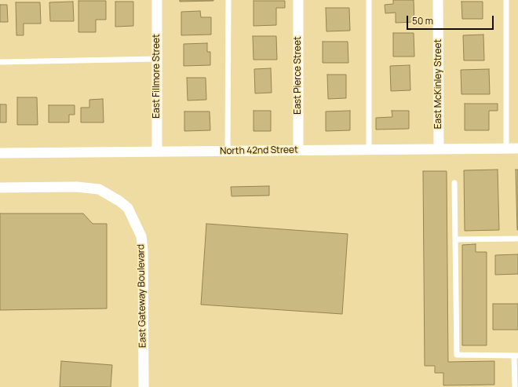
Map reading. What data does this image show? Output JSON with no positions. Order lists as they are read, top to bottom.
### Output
{
  "streets": {
    "street": [
      "East Pierce Street",
      "East Fillmore Street",
      "East McKinley Street",
      "North 42nd Street",
      "East Gateway Boulevard"
    ]
  },
  "crossings": [
    ["East Pierce Street", "North 42nd Street"],
    ["East Fillmore Street", "North 42nd Street"],
    ["East McKinley Street", "North 42nd Street"]
  ],
  "scale_bar": "50 m"
}
